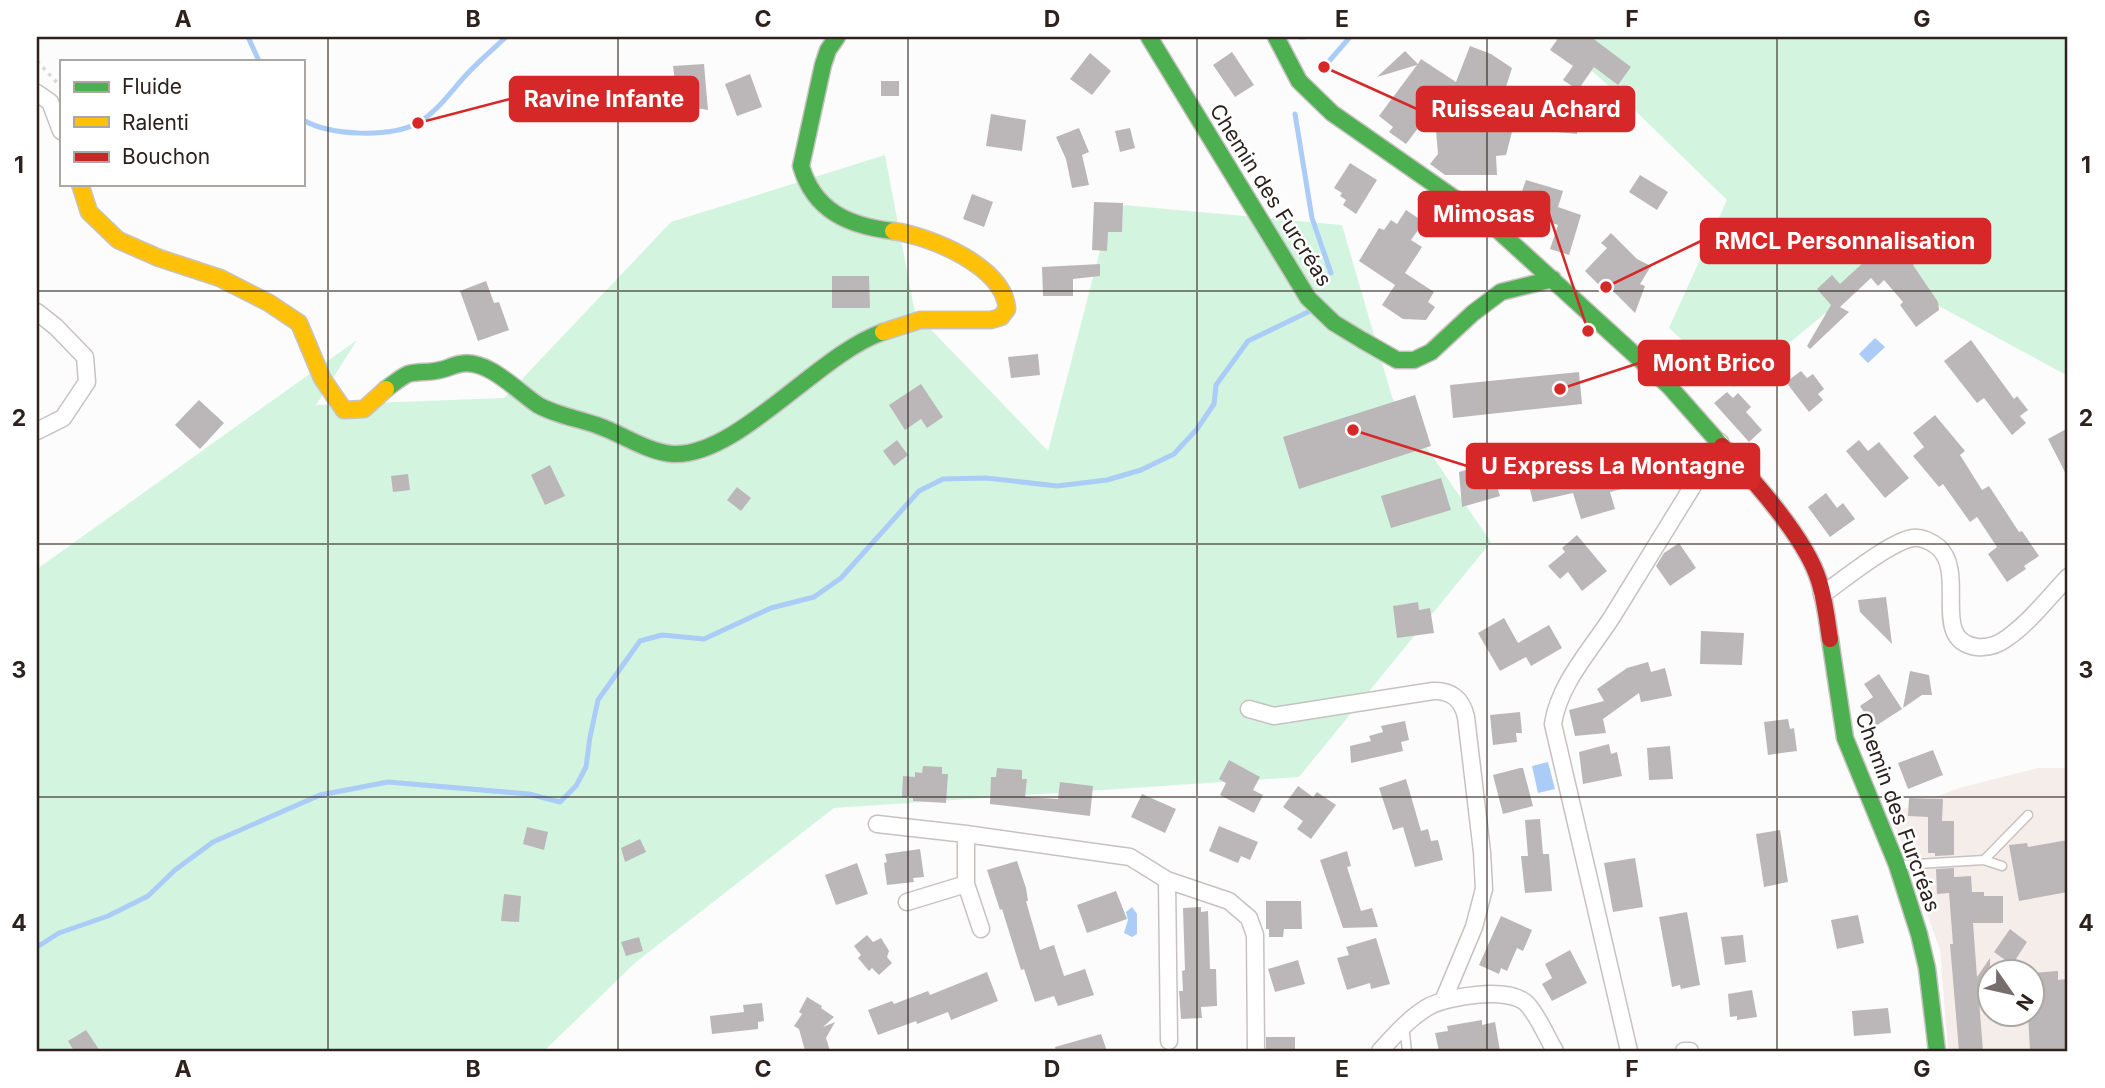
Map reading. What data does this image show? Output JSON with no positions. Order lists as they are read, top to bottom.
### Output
{
  "streets": {
    "street": ["Chemin des Furcréas"]
  },
  "places": [
    "Ruisseau Achard",
    "Ravine Infante",
    "RMCL Personnalisation",
    "Mimosas",
    "Mont Brico",
    "U Express La Montagne"
  ],
  "legend": ["Fluide", "Ralenti", "Bouchon"],
  "north": "bottom right",
  "grid": {
    "columns": [
      "A",
      "B",
      "C",
      "D",
      "E",
      "F",
      "G"
    ],
    "rows": [
      "1",
      "2",
      "3",
      "4"
    ]
  }
}
